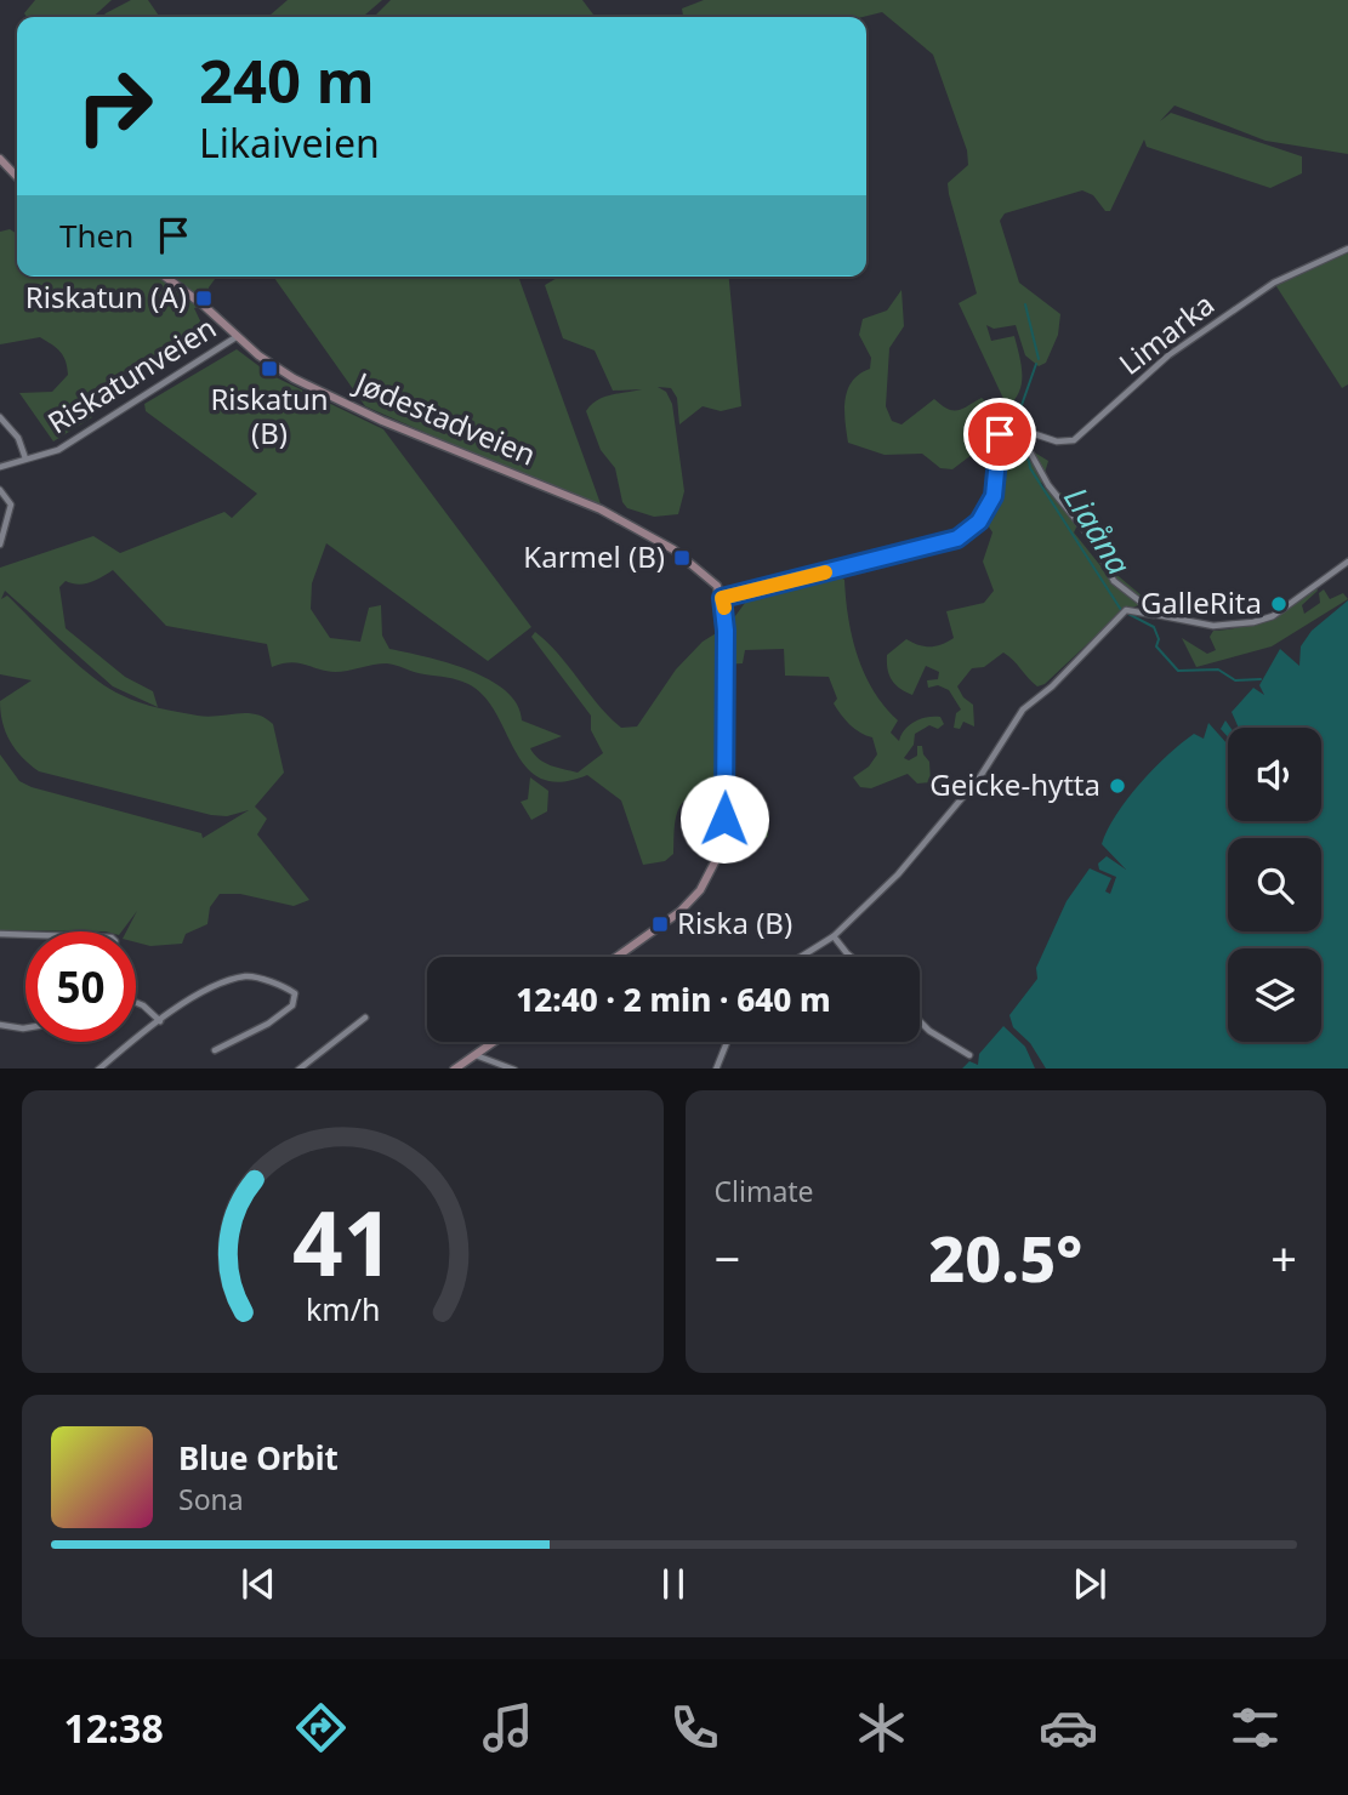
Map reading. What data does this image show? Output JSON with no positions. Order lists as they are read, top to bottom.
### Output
{
  "streets": {
    "main road": ["Jødestadveien"],
    "street": ["Limarka", "Riskatunveien"]
  },
  "crossings": [
    ["Riskatunveien", "Jødestadveien"]
  ],
  "water": ["Liaåna"],
  "places": {
    "transit": [
      "Riskatun (A)",
      "Riskatun (B)",
      "Karmel (B)",
      "Riska (B)"
    ],
    "other": ["GalleRita", "Geicke-hytta"]
  },
  "page": {
    "turn": ["240 m", "Likaiveien"],
    "then": "Then",
    "limit": "50",
    "trip": "12:40 · 2 min · 640 m",
    "tile": "Climate",
    "heat": ["−", "20.5°", "+"],
    "song": ["Blue Orbit", "Sona"],
    "tabs": "12:38",
    "gauge": ["41", "km/h"]
  }
}
